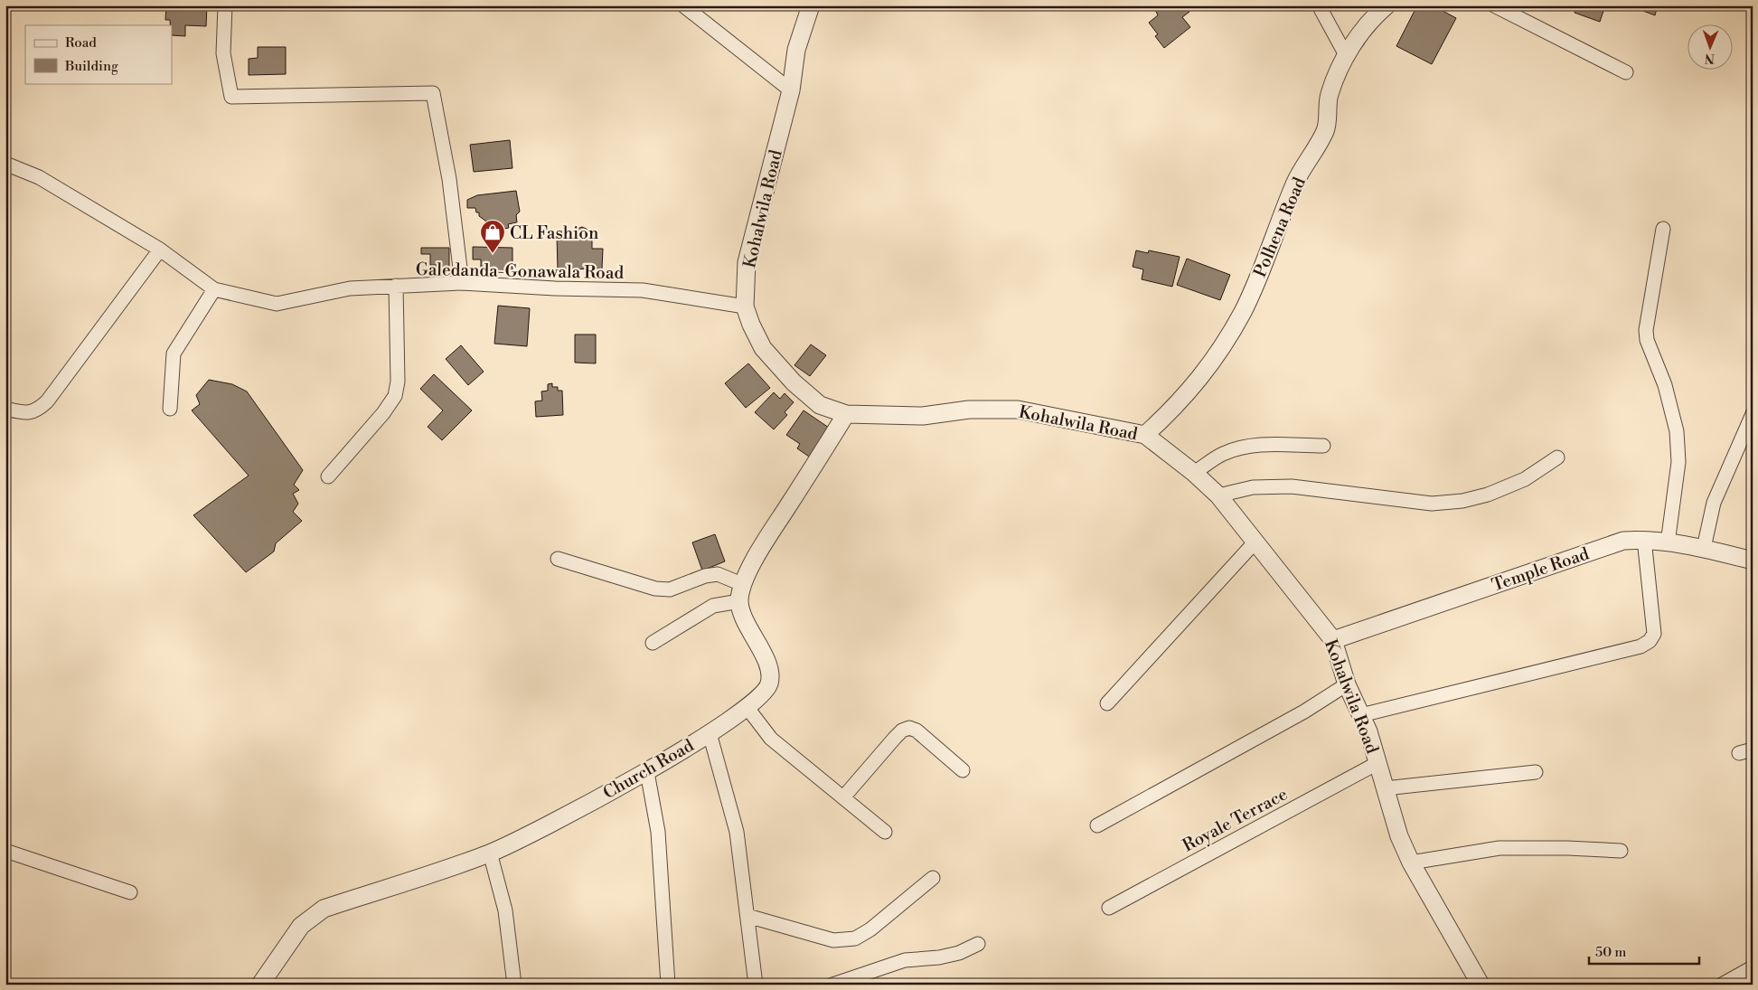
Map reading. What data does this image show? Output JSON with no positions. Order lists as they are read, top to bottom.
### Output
{
  "streets": {
    "street": [
      "Kohalwila Road",
      "Polhena Road",
      "Galedanda-Gonawala Road",
      "Temple Road",
      "Church Road",
      "Royale Terrace"
    ]
  },
  "crossings": [
    ["Kohalwila Road", "Polhena Road"],
    ["Kohalwila Road", "Galedanda-Gonawala Road"],
    ["Kohalwila Road", "Temple Road"],
    ["Kohalwila Road", "Royale Terrace"]
  ],
  "places": {
    "shop": ["CL Fashion"]
  },
  "legend": ["Road", "Building"],
  "scale_bar": "50 m",
  "north": "bottom"
}
